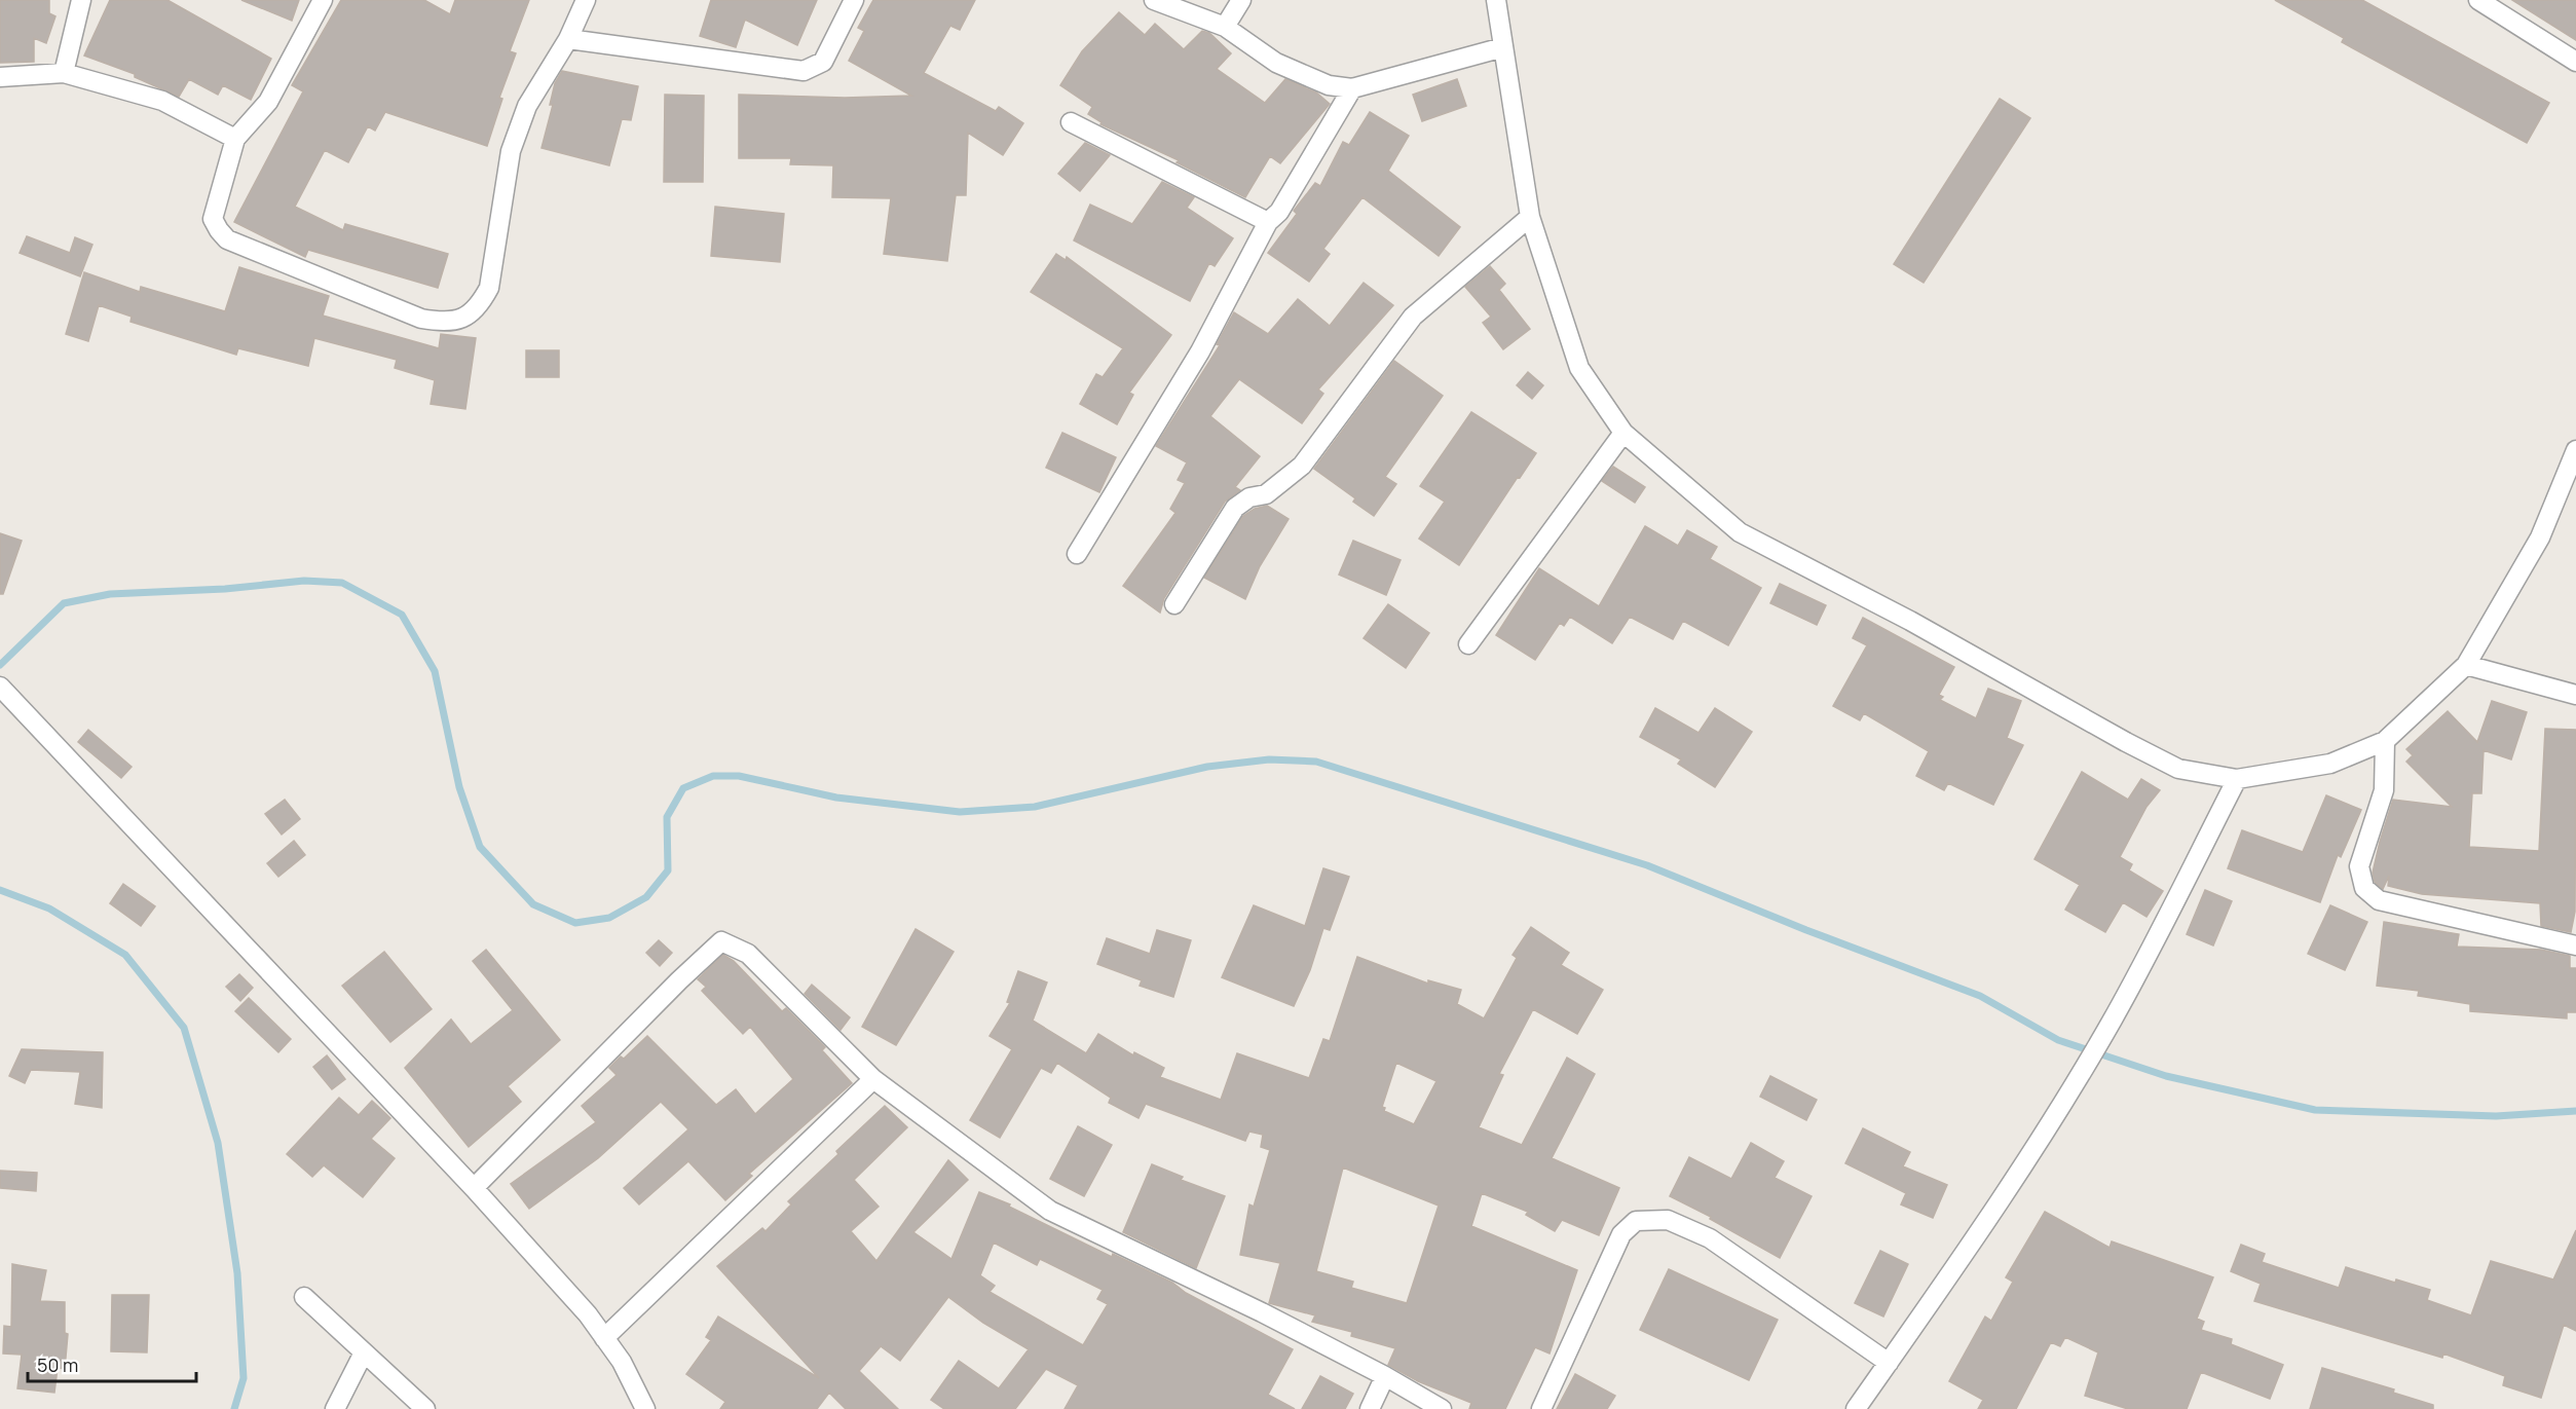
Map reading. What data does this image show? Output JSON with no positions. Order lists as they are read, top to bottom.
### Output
{
  "scale_bar": "50 m"
}
